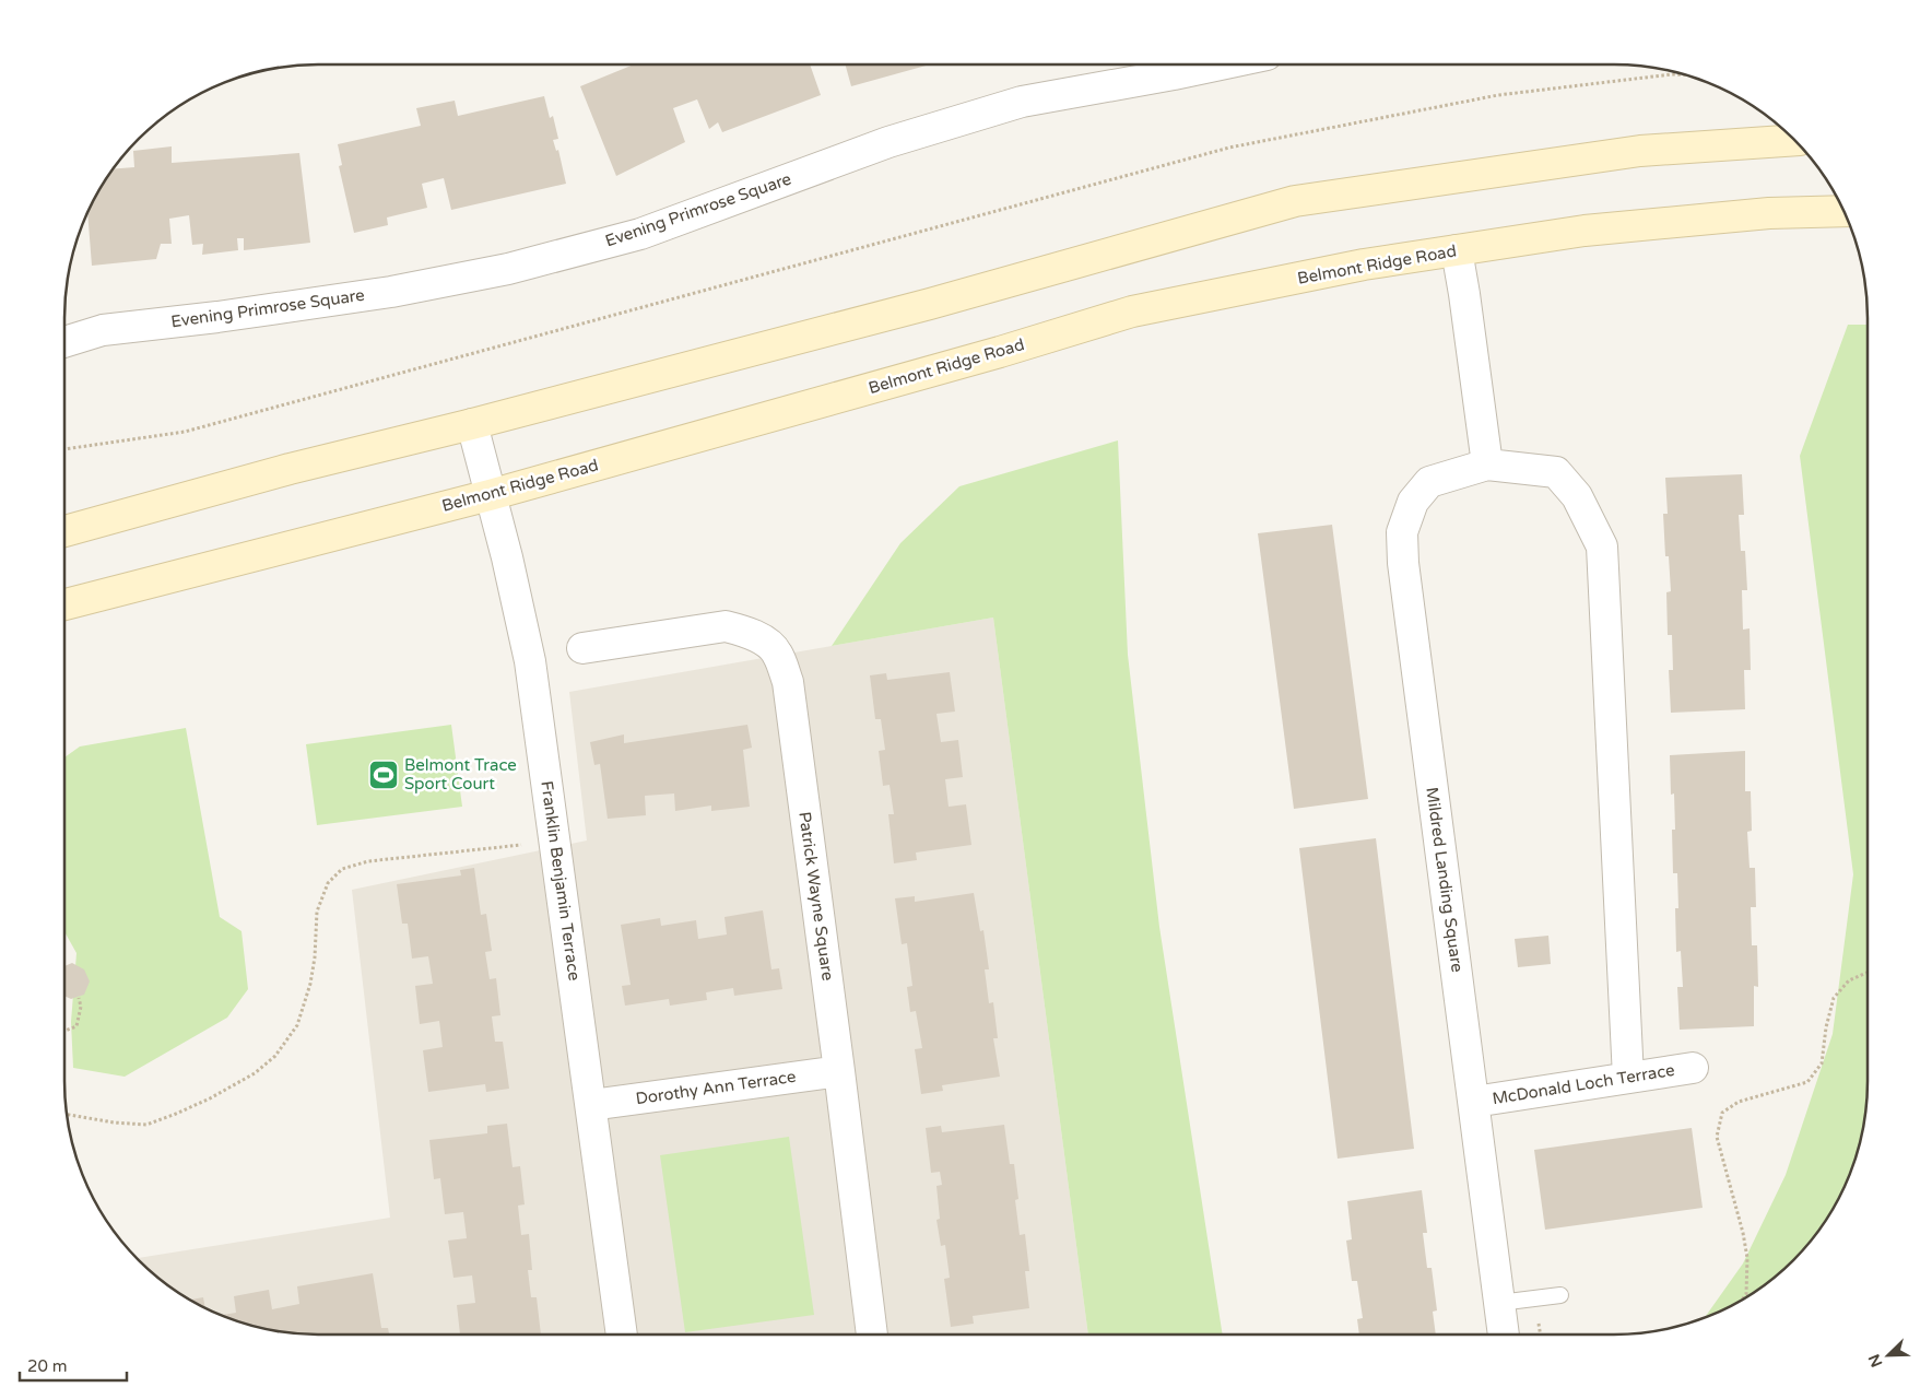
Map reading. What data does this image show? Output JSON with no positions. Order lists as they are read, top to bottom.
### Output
{
  "streets": {
    "main road": ["Belmont Ridge Road"],
    "street": [
      "Evening Primrose Square",
      "Mildred Landing Square",
      "Franklin Benjamin Terrace",
      "Patrick Wayne Square",
      "McDonald Loch Terrace",
      "Dorothy Ann Terrace"
    ]
  },
  "crossings": [
    ["Belmont Ridge Road", "Franklin Benjamin Terrace"],
    ["Mildred Landing Square", "McDonald Loch Terrace"],
    ["Franklin Benjamin Terrace", "Dorothy Ann Terrace"],
    ["Patrick Wayne Square", "Dorothy Ann Terrace"]
  ],
  "places": {
    "sports": ["Belmont Trace Sport Court"]
  },
  "scale_bar": "20 m",
  "north": "bottom left"
}
